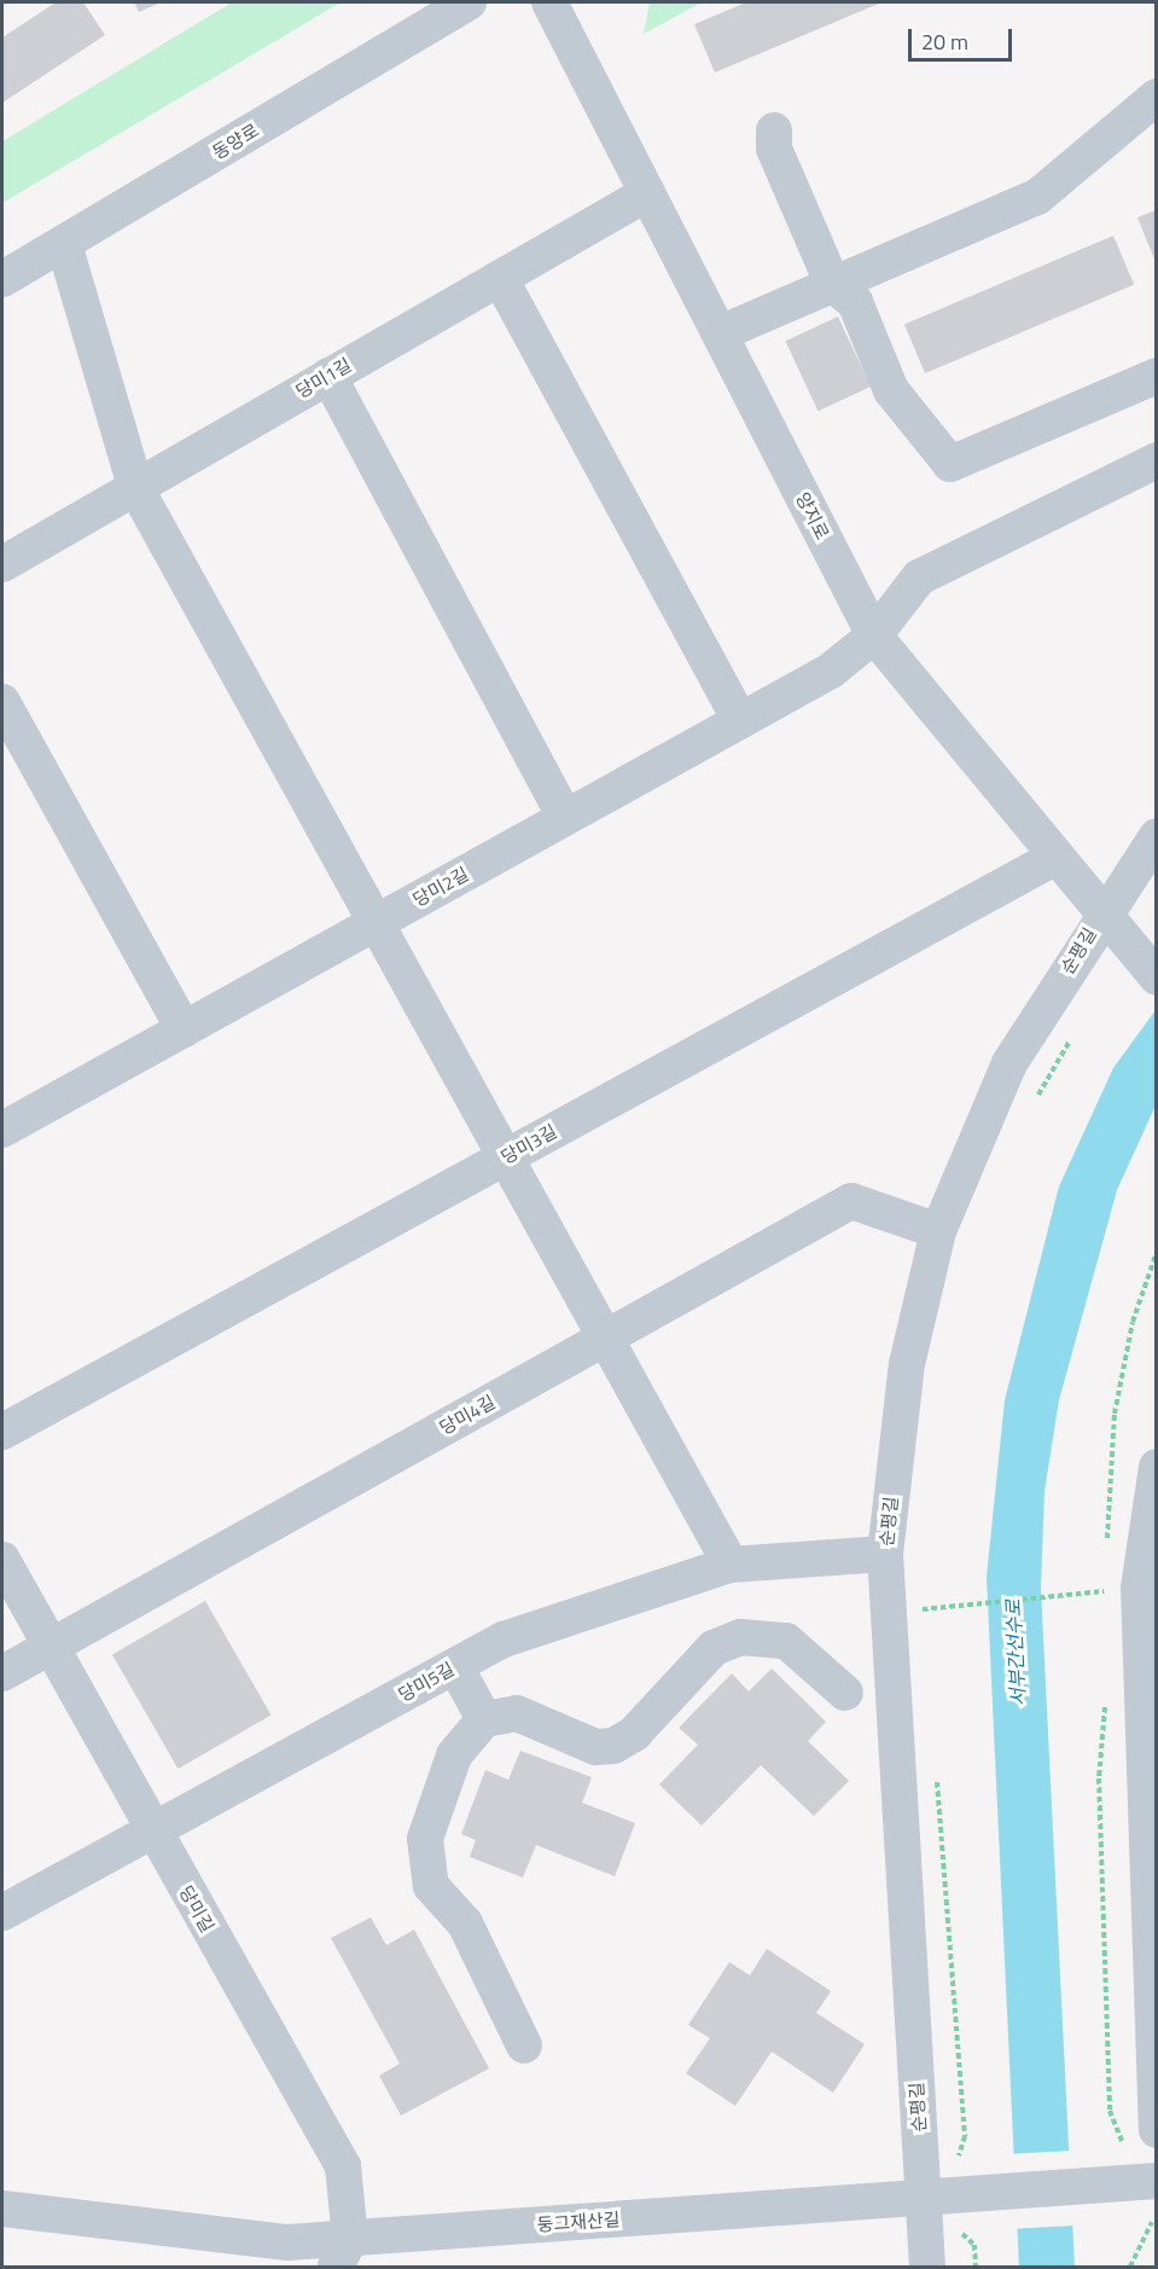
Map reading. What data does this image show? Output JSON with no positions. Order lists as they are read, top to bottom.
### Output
{
  "streets": {
    "street": [
      "동양로",
      "당미1길",
      "양지로",
      "당미2길",
      "순평길",
      "당미3길",
      "당미4길",
      "당미5길",
      "당미길",
      "둥그재산길"
    ]
  },
  "crossings": [
    ["당미1길", "양지로"],
    ["양지로", "당미2길"],
    ["양지로", "순평길"],
    ["양지로", "당미3길"],
    ["순평길", "당미4길"],
    ["순평길", "당미5길"],
    ["순평길", "둥그재산길"],
    ["당미4길", "당미길"],
    ["당미5길", "당미길"],
    ["당미길", "둥그재산길"]
  ],
  "water": ["서부간선수로"],
  "scale_bar": "20 m"
}
